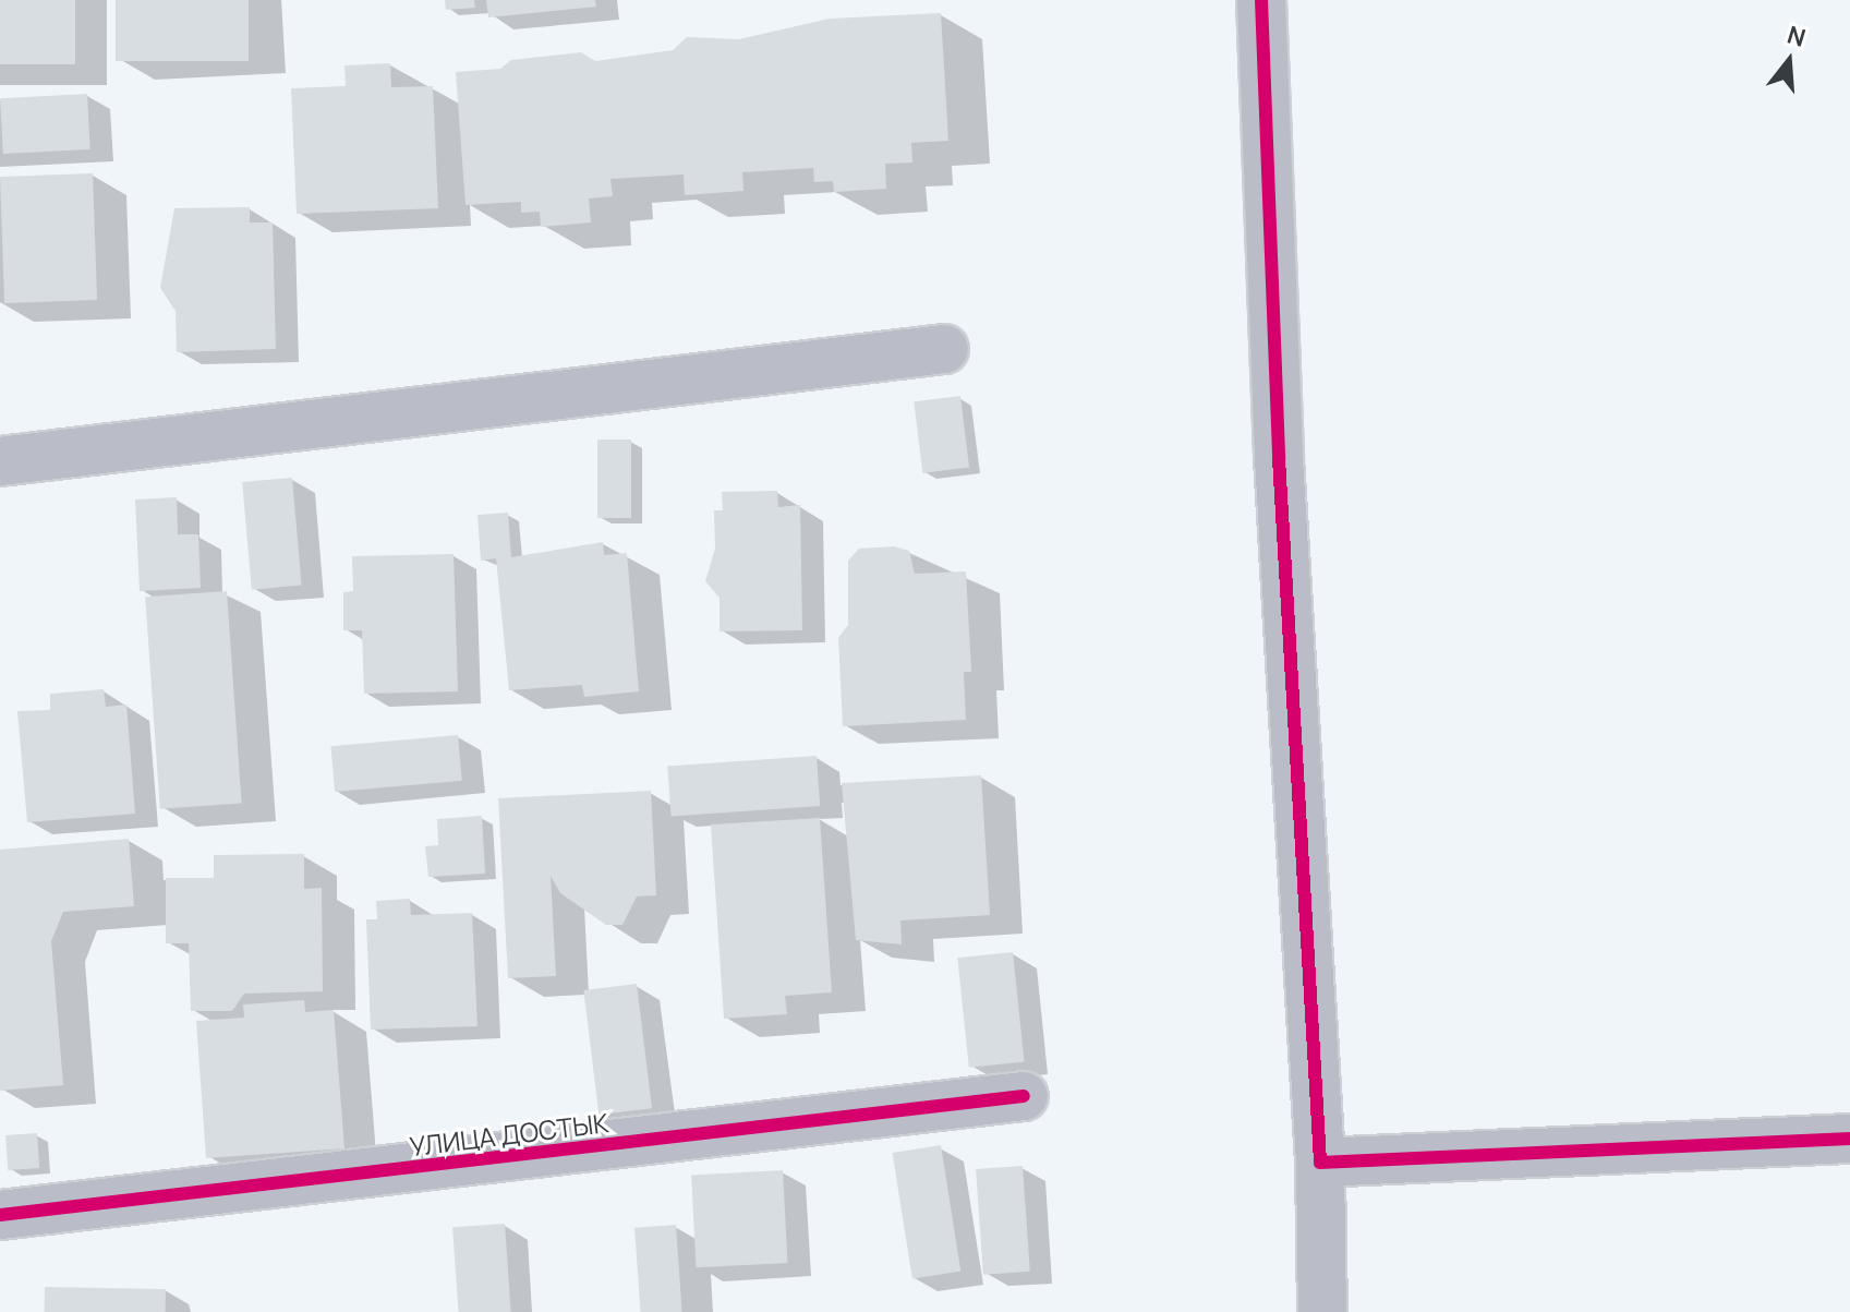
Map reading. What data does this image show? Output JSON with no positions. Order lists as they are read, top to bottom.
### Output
{
  "streets": {
    "street": ["УЛИЦА ДОСТЫК"]
  },
  "north": "top"
}
